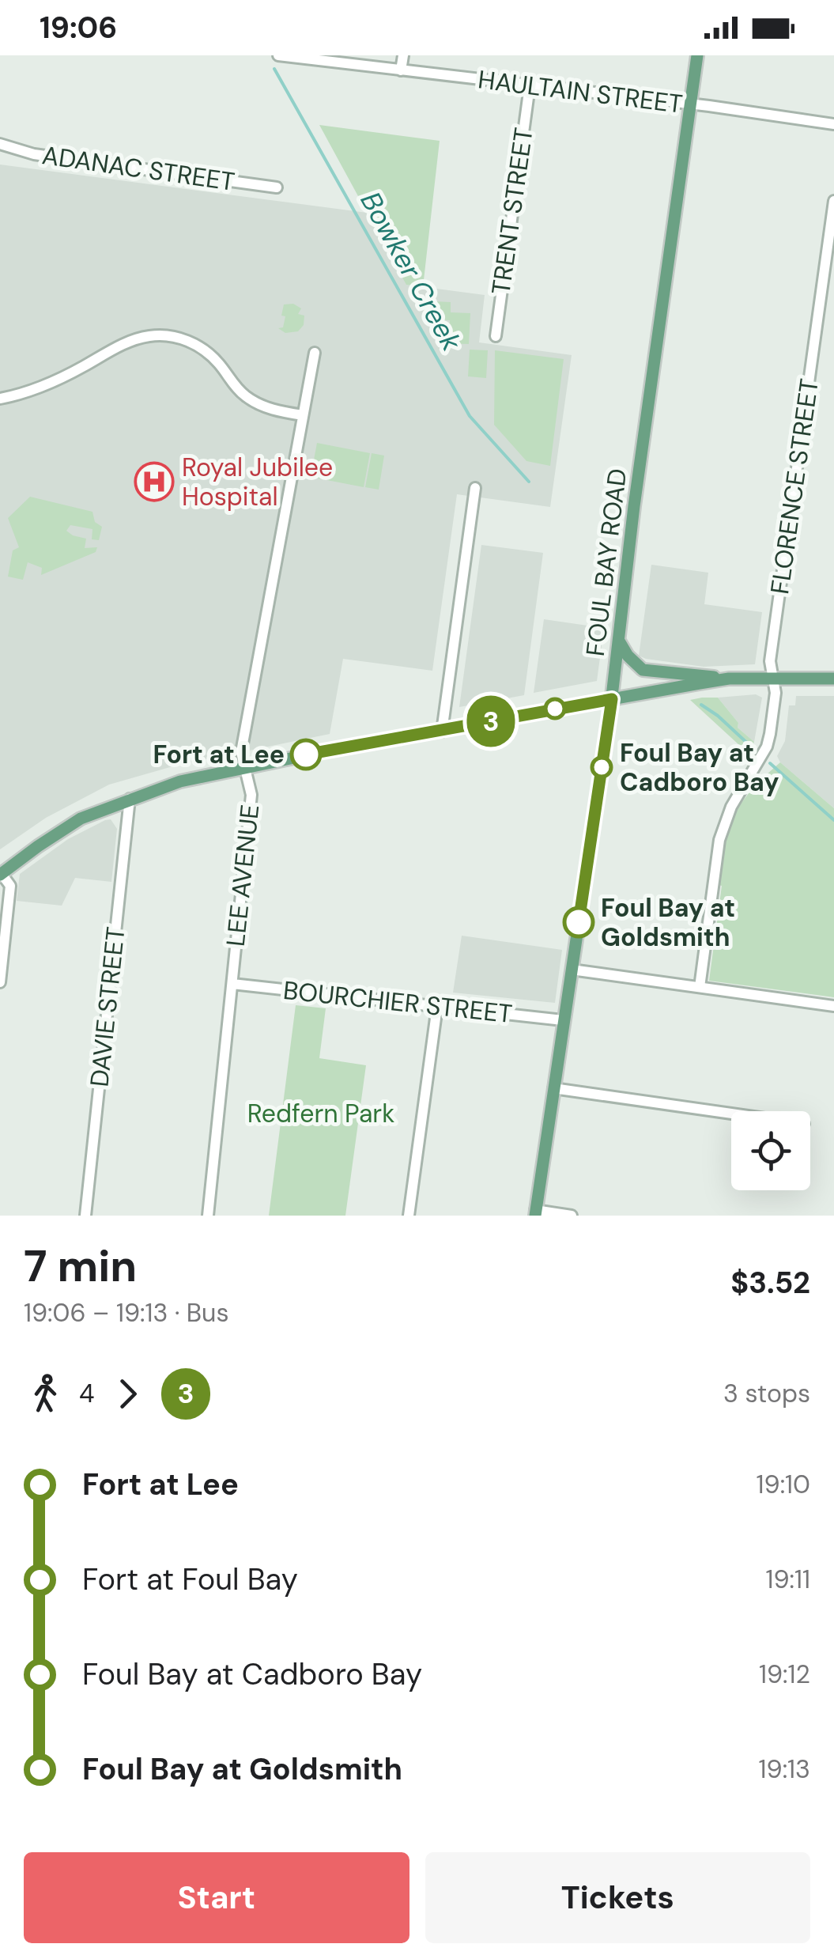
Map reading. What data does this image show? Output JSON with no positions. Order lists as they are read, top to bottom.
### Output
{
  "streets": {
    "main road": ["FOUL BAY ROAD"],
    "street": [
      "HAULTAIN STREET",
      "ADANAC STREET",
      "TRENT STREET",
      "FLORENCE STREET",
      "LEE AVENUE",
      "BOURCHIER STREET",
      "DAVIE STREET"
    ]
  },
  "crossings": [
    ["HAULTAIN STREET", "TRENT STREET"],
    ["HAULTAIN STREET", "FOUL BAY ROAD"],
    ["FOUL BAY ROAD", "BOURCHIER STREET"],
    ["LEE AVENUE", "BOURCHIER STREET"]
  ],
  "water": ["Bowker Creek"],
  "parks": ["Redfern Park"],
  "places": {
    "hospital": ["Royal Jubilee Hospital"],
    "other": ["Fort at Lee", "Foul Bay at Cadboro Bay", "Foul Bay at Goldsmith"]
  },
  "lines": ["bus line 3"],
  "page": {
    "status": "19:06",
    "on_map": "3",
    "heading": ["7 min", "19:06 – 19:13 · Bus", "$3.52"],
    "legs": ["4", "3", "3 stops"],
    "list": [
      {
        "name": "Fort at Lee",
        "value": "19:10"
      },
      {
        "name": "Fort at Foul Bay",
        "value": "19:11"
      },
      {
        "name": "Foul Bay at Cadboro Bay",
        "value": "19:12"
      },
      {
        "name": "Foul Bay at Goldsmith",
        "value": "19:13"
      }
    ],
    "buttons": ["Start", "Tickets"]
  }
}
